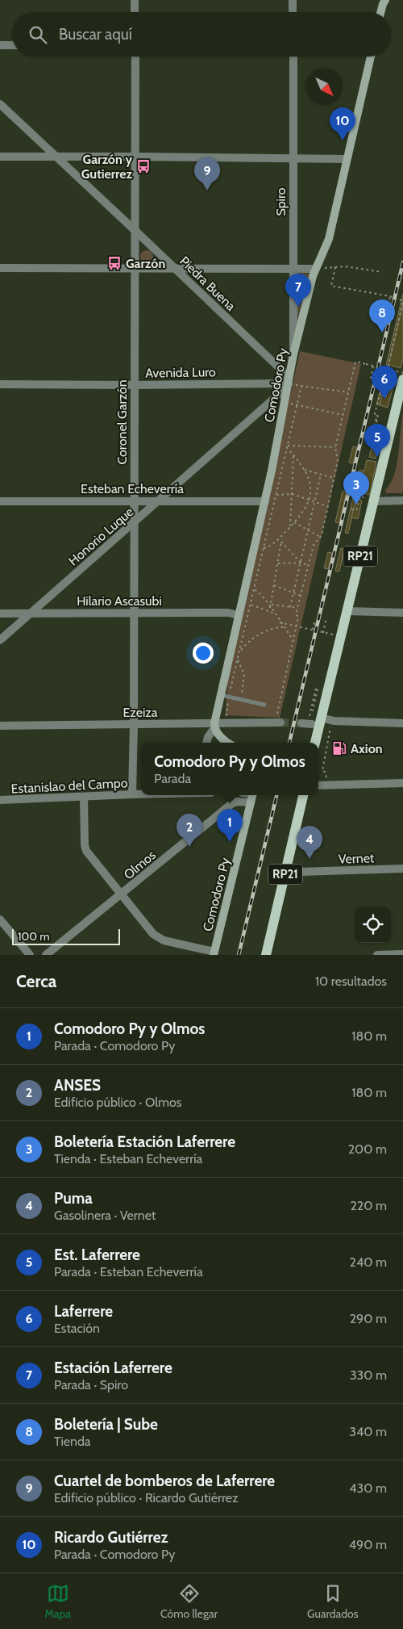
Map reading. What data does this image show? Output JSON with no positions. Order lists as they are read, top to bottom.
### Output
{
  "streets": {
    "main road": ["Comodoro Py", "RP21"],
    "street": [
      "Spiro",
      "Piedra Buena",
      "Avenida Luro",
      "Coronel Garzón",
      "Esteban Echeverría",
      "Honorio Luque",
      "Hilario Ascasubi",
      "Ezeiza",
      "Estanislao del Campo",
      "Vernet",
      "Olmos"
    ]
  },
  "crossings": [
    ["Spiro", "Comodoro Py"],
    ["Piedra Buena", "Avenida Luro"],
    ["Piedra Buena", "Comodoro Py"],
    ["Piedra Buena", "Coronel Garzón"],
    ["Piedra Buena", "Honorio Luque"],
    ["Avenida Luro", "Comodoro Py"],
    ["Avenida Luro", "Coronel Garzón"],
    ["Avenida Luro", "Honorio Luque"],
    ["Comodoro Py", "Esteban Echeverría"],
    ["Comodoro Py", "Honorio Luque"],
    ["Comodoro Py", "Hilario Ascasubi"],
    ["Comodoro Py", "Ezeiza"],
    ["Comodoro Py", "Olmos"],
    ["Coronel Garzón", "Esteban Echeverría"],
    ["Coronel Garzón", "Honorio Luque"],
    ["Coronel Garzón", "Hilario Ascasubi"],
    ["Coronel Garzón", "Ezeiza"],
    ["Coronel Garzón", "Estanislao del Campo"],
    ["Esteban Echeverría", "Honorio Luque"],
    ["Honorio Luque", "Hilario Ascasubi"],
    ["RP21", "Vernet"]
  ],
  "places": {
    "bus stop": ["Garzón y Gutierrez", "Garzón"],
    "fuel station": ["Axion"]
  },
  "scale_bar": "100 m",
  "north": "bottom right",
  "page": {
    "search": "Buscar aquí",
    "pins": [
      "10",
      "9",
      "7",
      "8",
      "6",
      "5",
      "3",
      "1",
      "2",
      "4"
    ],
    "popup": ["Comodoro Py y Olmos", "Parada"],
    "scale": "100 m",
    "heading": ["Cerca", "10 resultados"],
    "list": [
      {
        "mark": "1",
        "name": "Comodoro Py y Olmos",
        "note": "Parada · Comodoro Py",
        "value": "180 m"
      },
      {
        "mark": "2",
        "name": "ANSES",
        "note": "Edificio público · Olmos",
        "value": "180 m"
      },
      {
        "mark": "3",
        "name": "Boletería Estación Laferrere",
        "note": "Tienda · Esteban Echeverría",
        "value": "200 m"
      },
      {
        "mark": "4",
        "name": "Puma",
        "note": "Gasolinera · Vernet",
        "value": "220 m"
      },
      {
        "mark": "5",
        "name": "Est. Laferrere",
        "note": "Parada · Esteban Echeverría",
        "value": "240 m"
      },
      {
        "mark": "6",
        "name": "Laferrere",
        "note": "Estación",
        "value": "290 m"
      },
      {
        "mark": "7",
        "name": "Estación Laferrere",
        "note": "Parada · Spiro",
        "value": "330 m"
      },
      {
        "mark": "8",
        "name": "Boletería | Sube",
        "note": "Tienda",
        "value": "340 m"
      },
      {
        "mark": "9",
        "name": "Cuartel de bomberos de Laferrere",
        "note": "Edificio público · Ricardo Gutiérrez",
        "value": "430 m"
      },
      {
        "mark": "10",
        "name": "Ricardo Gutiérrez",
        "note": "Parada · Comodoro Py",
        "value": "490 m"
      }
    ],
    "nav": ["Mapa", "Cómo llegar", "Guardados"]
  }
}
